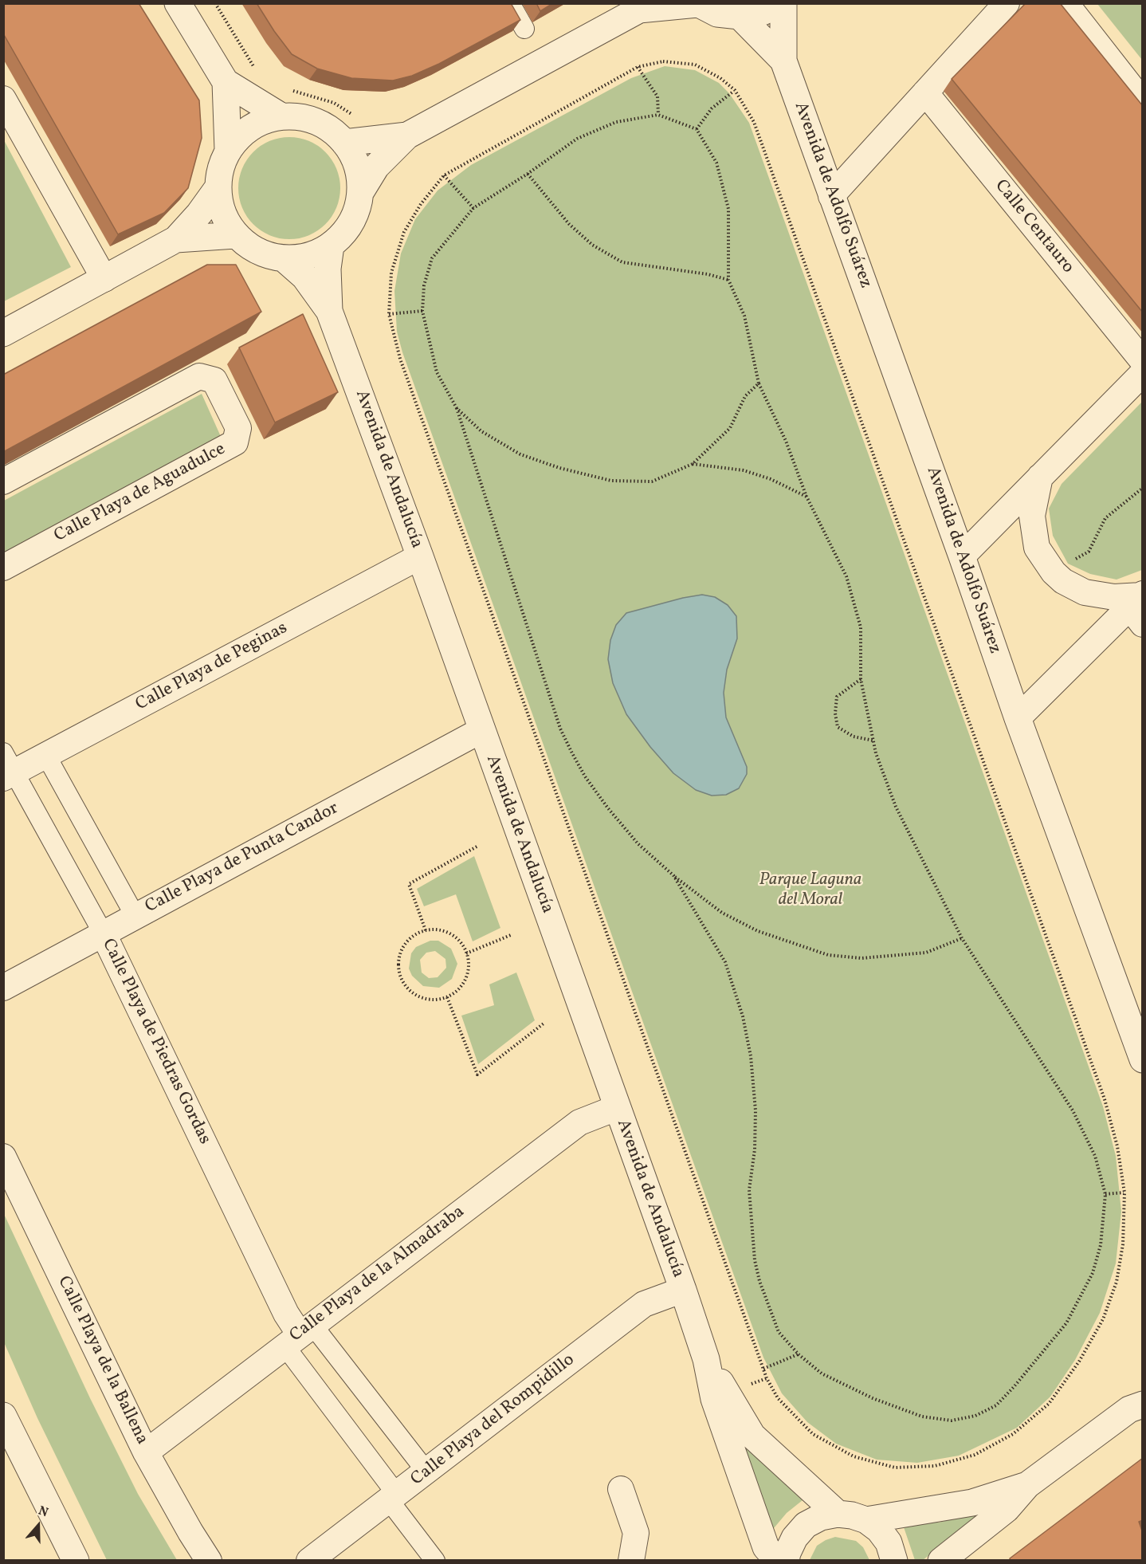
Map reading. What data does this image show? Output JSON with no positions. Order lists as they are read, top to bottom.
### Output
{
  "streets": {
    "street": [
      "Avenida de Adolfo Suárez",
      "Calle Centauro",
      "Avenida de Andalucía",
      "Calle Playa de Aguadulce",
      "Calle Playa de Peginas",
      "Calle Playa de Punta Candor",
      "Calle Playa de Piedras Gordas",
      "Calle Playa de la Almadraba",
      "Calle Playa de la Ballena",
      "Calle Playa del Rompidillo"
    ]
  },
  "crossings": [
    ["Avenida de Andalucía", "Calle Playa de Peginas"],
    ["Avenida de Andalucía", "Calle Playa de Punta Candor"],
    ["Avenida de Andalucía", "Calle Playa de la Almadraba"],
    ["Avenida de Andalucía", "Calle Playa del Rompidillo"],
    ["Calle Playa de Peginas", "Calle Playa de Piedras Gordas"],
    ["Calle Playa de Punta Candor", "Calle Playa de Piedras Gordas"],
    ["Calle Playa de Piedras Gordas", "Calle Playa de la Almadraba"],
    ["Calle Playa de la Almadraba", "Calle Playa de la Ballena"]
  ],
  "parks": ["Parque Laguna del Moral"],
  "north": "top"
}
